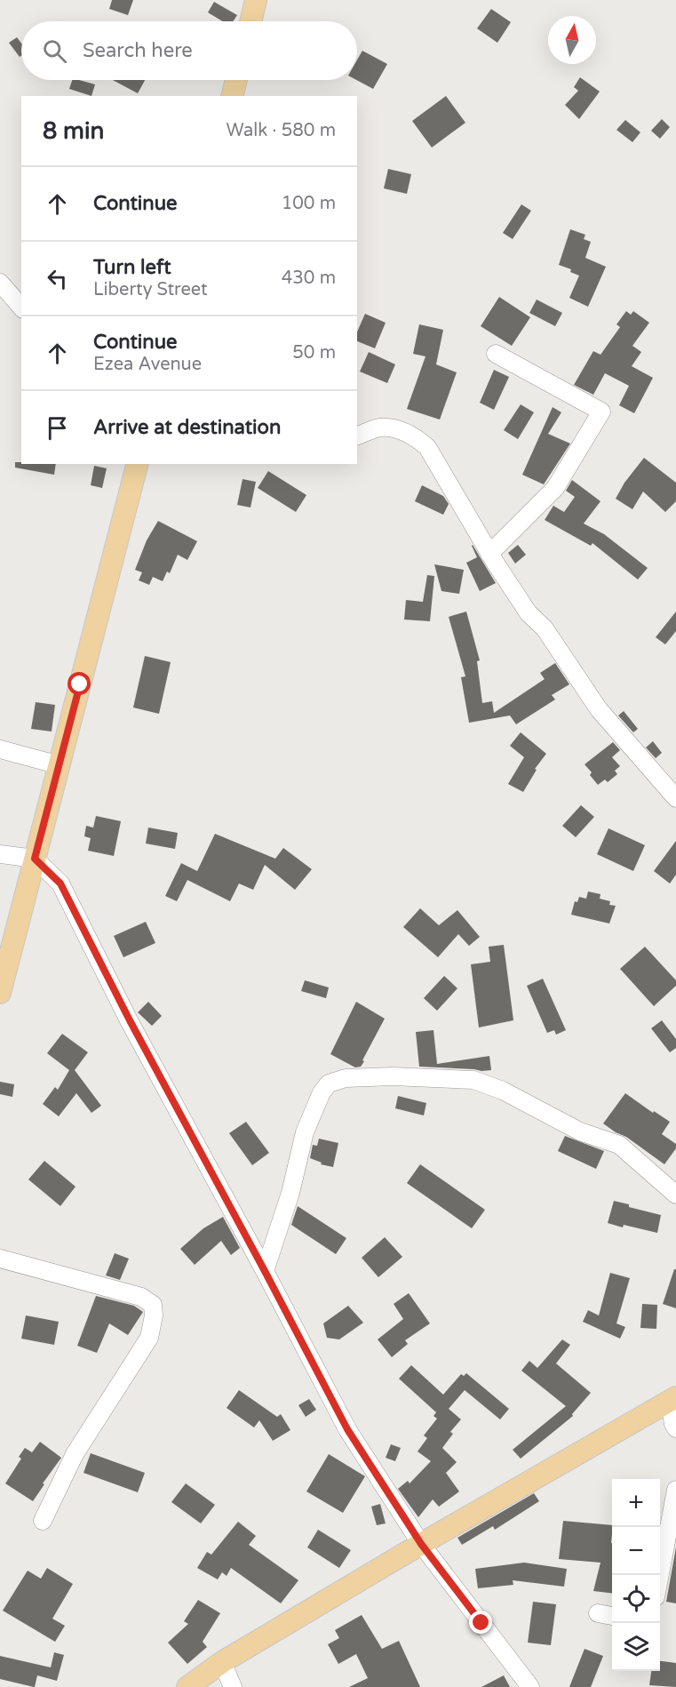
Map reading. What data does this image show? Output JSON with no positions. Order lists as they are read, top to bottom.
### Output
{
  "north": "top",
  "page": {
    "search": "Search here",
    "heading": ["8 min", "Walk · 580 m"],
    "list": [
      ["Continue", "100 m"],
      ["Turn left", "Liberty Street", "430 m"],
      ["Continue", "Ezea Avenue", "50 m"],
      "Arrive at destination"
    ],
    "map_buttons": ["+", "−"]
  }
}
